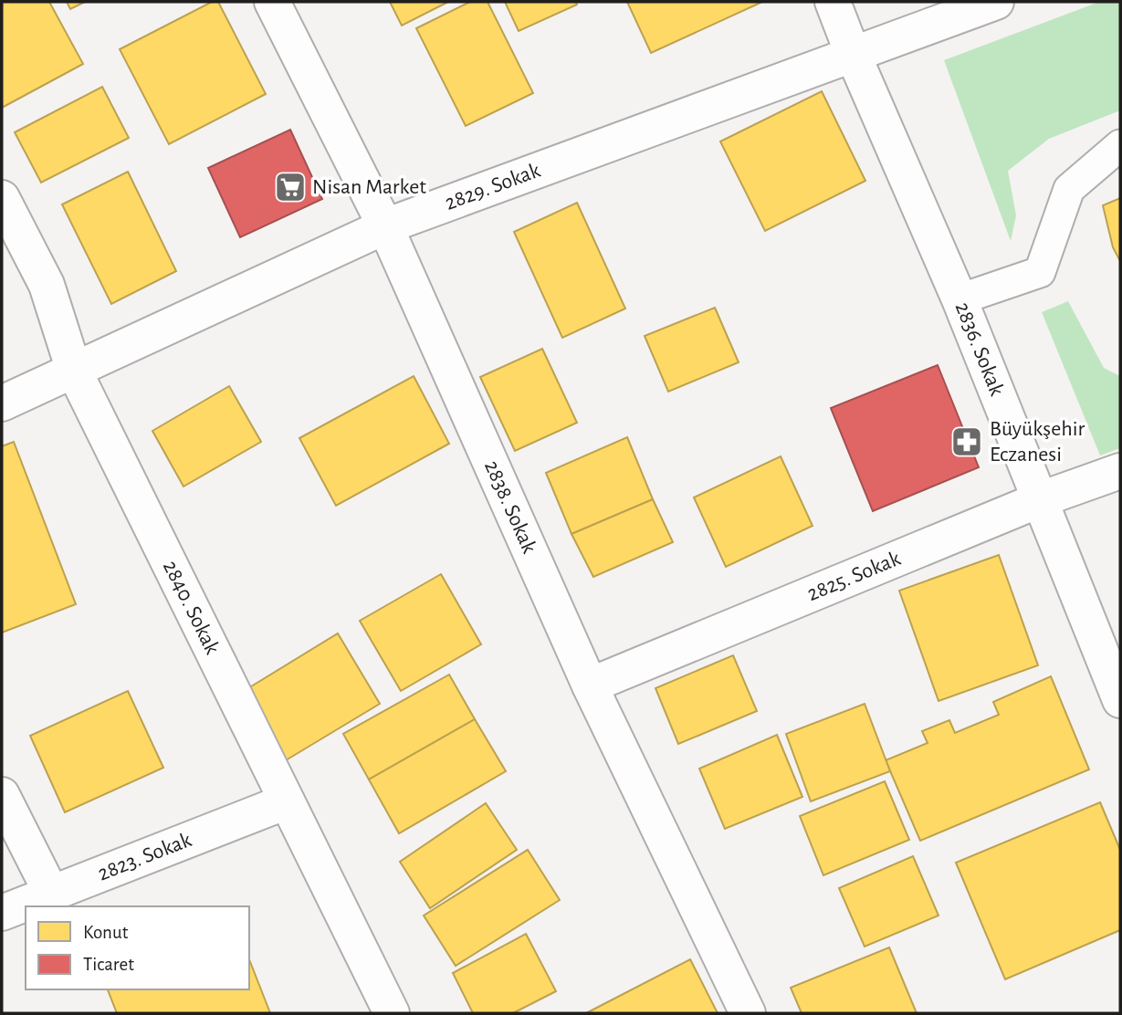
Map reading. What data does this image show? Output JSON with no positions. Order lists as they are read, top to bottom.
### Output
{
  "streets": {
    "street": [
      "2829. Sokak",
      "2836. Sokak",
      "2838. Sokak",
      "2825. Sokak",
      "2840. Sokak",
      "2823. Sokak"
    ]
  },
  "crossings": [
    ["2829. Sokak", "2836. Sokak"],
    ["2829. Sokak", "2838. Sokak"],
    ["2829. Sokak", "2840. Sokak"],
    ["2836. Sokak", "2825. Sokak"],
    ["2838. Sokak", "2825. Sokak"],
    ["2840. Sokak", "2823. Sokak"]
  ],
  "places": {
    "supermarket": ["Nisan Market"],
    "pharmacy": ["Büyükşehir Eczanesi"]
  },
  "legend": ["Konut", "Ticaret"]
}
